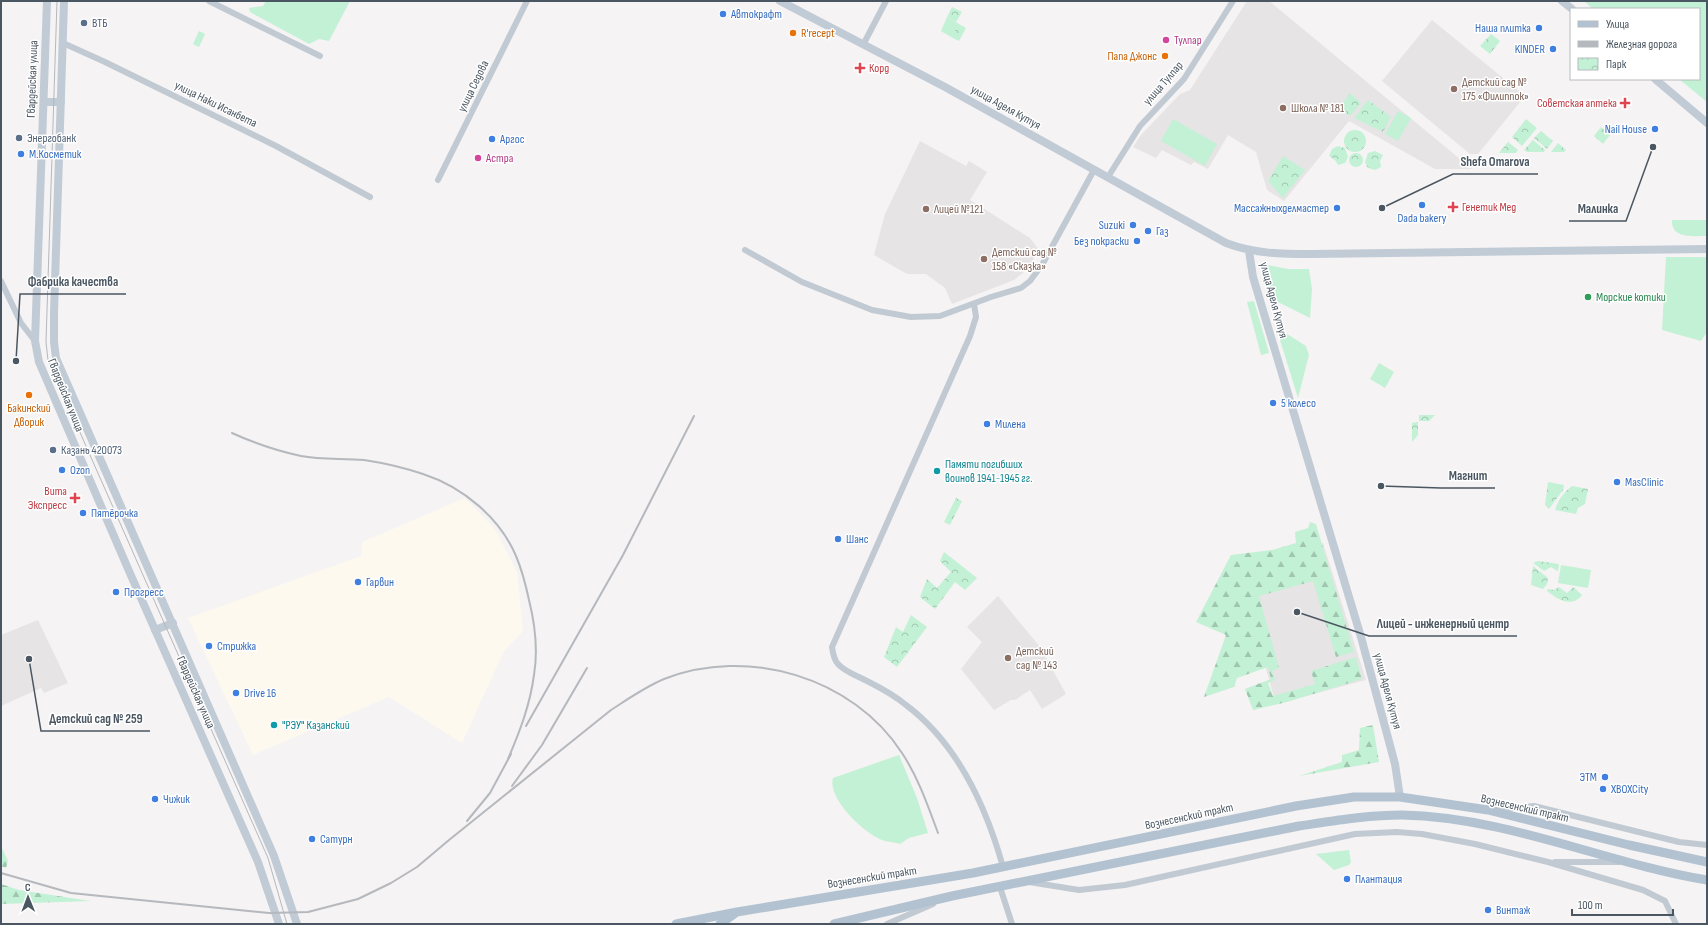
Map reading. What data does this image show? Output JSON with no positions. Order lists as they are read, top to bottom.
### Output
{
  "streets": {
    "main road": ["Гвардейская улица", "улица Аделя Кутуя", "Вознесенский тракт"],
    "street": ["улица Тулпар", "улица Седова", "улица Наки Исанбета"]
  },
  "crossings": [
    ["Гвардейская улица", "улица Наки Исанбета"],
    ["улица Тулпар", "улица Аделя Кутуя"],
    ["улица Аделя Кутуя", "Вознесенский тракт"]
  ],
  "places": {
    "other": [
      "Автокрафт",
      "ВТБ",
      "Наша плитка",
      "R'recept",
      "Тулпар",
      "KINDER",
      "Папа Джонс",
      "Детский сад № 175 «Филиппок»",
      "Школа № 181",
      "Nail House",
      "Энергобанк",
      "Аргос",
      "Малинка",
      "М.Косметик",
      "Астра",
      "Dada bakery",
      "Массажныхделмастер",
      "Shefa Omarova",
      "Лицей №121",
      "Suzuki",
      "Газ",
      "Без покраски",
      "Детский сад № 158 «Сказка»",
      "Морские котики",
      "Фабрика качества",
      "Бакинский Дворик",
      "5 колесо",
      "Милена",
      "Казань 420073",
      "Ozon",
      "Памяти погибших воинов 1941-1945 гг.",
      "MasClinic",
      "Магнит",
      "Пятёрочка",
      "Шанс",
      "Гарвин",
      "Прогресс",
      "Лицей - инженерный центр",
      "Стрижка",
      "Детский сад № 143",
      "Детский сад № 259",
      "Drive 16",
      "\"РЭУ\" Казанский",
      "ЭТМ",
      "XBOXCity",
      "Чижик",
      "Сатурн",
      "Плантация",
      "Винтаж"
    ],
    "health": [
      "Корд",
      "Советская аптека",
      "Генетик Мед",
      "Вита Экспресс"
    ]
  },
  "legend": ["Улица", "Железная дорога", "Парк"],
  "scale_bar": "100 m",
  "north": "top"
}
